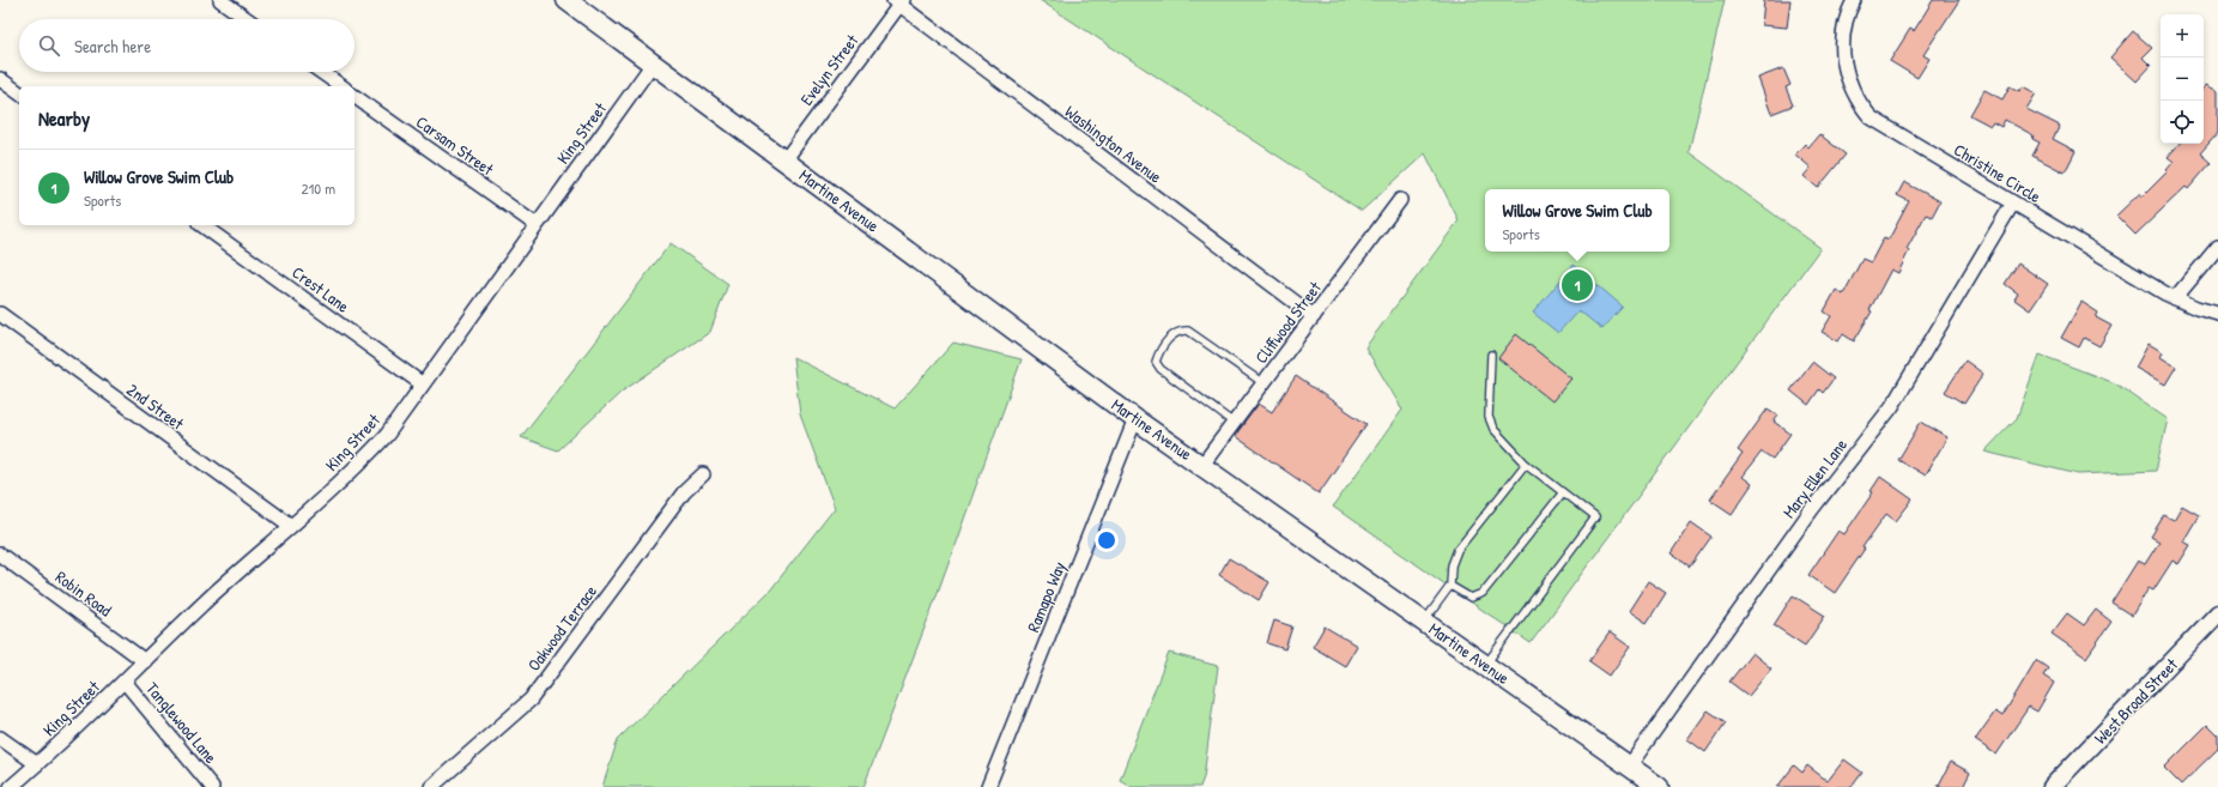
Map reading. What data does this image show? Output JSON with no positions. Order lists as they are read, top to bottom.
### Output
{
  "streets": {
    "main road": ["Martine Avenue"],
    "street": [
      "Evelyn Street",
      "King Street",
      "Washington Avenue",
      "Carsam Street",
      "Christine Circle",
      "Crest Lane",
      "Cliffwood Street",
      "2nd Street",
      "Mary Ellen Lane",
      "Robin Road",
      "Ramapo Way",
      "Oakwood Terrace",
      "West Broad Street",
      "Tanglewood Lane"
    ]
  },
  "crossings": [
    ["Evelyn Street", "Washington Avenue"],
    ["Evelyn Street", "Martine Avenue"],
    ["King Street", "Carsam Street"],
    ["King Street", "Martine Avenue"],
    ["King Street", "Crest Lane"],
    ["King Street", "2nd Street"],
    ["King Street", "Robin Road"],
    ["King Street", "Tanglewood Lane"],
    ["Washington Avenue", "Cliffwood Street"],
    ["Christine Circle", "Mary Ellen Lane"],
    ["Martine Avenue", "Cliffwood Street"],
    ["Martine Avenue", "Mary Ellen Lane"],
    ["Martine Avenue", "Ramapo Way"]
  ],
  "page": {
    "map_buttons": ["+", "−"],
    "search": "Search here",
    "heading": "Nearby",
    "list": [
      {
        "mark": "1",
        "name": "Willow Grove Swim Club",
        "note": "Sports",
        "value": "210 m"
      }
    ],
    "popup": ["Willow Grove Swim Club", "Sports"],
    "pins": "1"
  }
}
